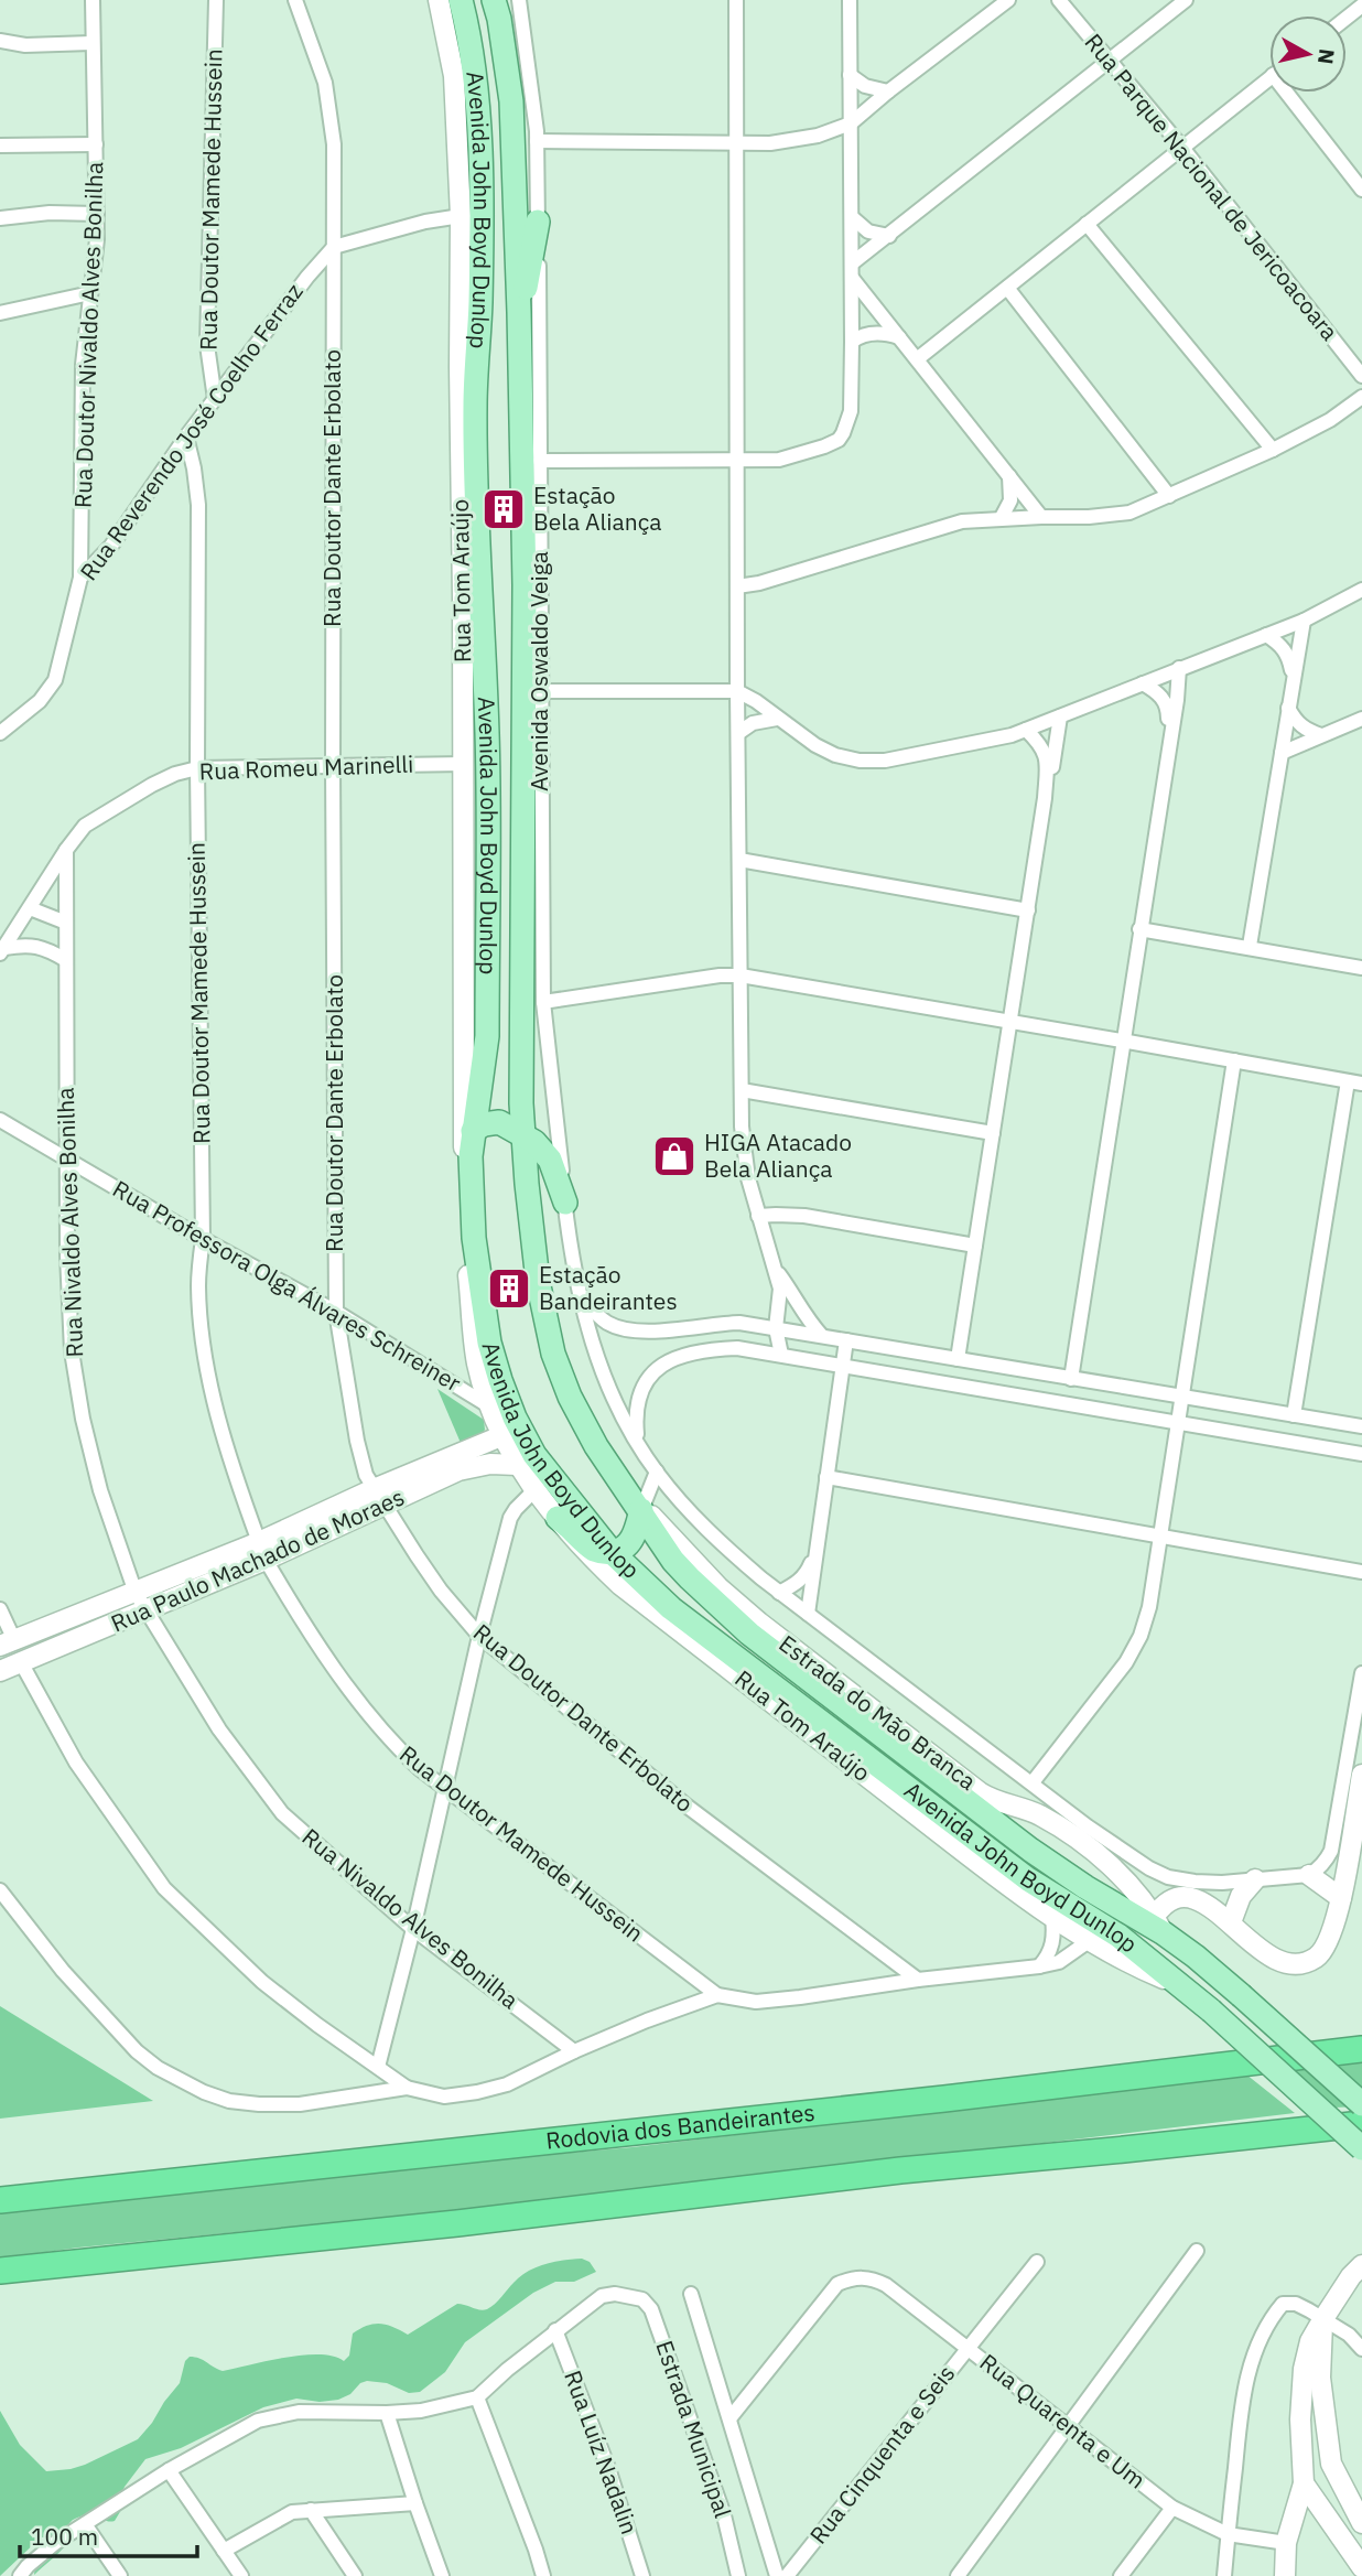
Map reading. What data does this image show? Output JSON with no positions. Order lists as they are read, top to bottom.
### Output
{
  "streets": {
    "highway": ["Rodovia dos Bandeirantes"],
    "main road": [
      "Avenida John Boyd Dunlop",
      "Rua Tom Araújo",
      "Rua Paulo Machado de Moraes",
      "Estrada do Mão Branca"
    ],
    "street": [
      "Rua Parque Nacional de Jericoacoara",
      "Rua Doutor Mamede Hussein",
      "Rua Doutor Nivaldo Alves Bonilha",
      "Rua Reverendo José Coelho Ferraz",
      "Rua Doutor Dante Erbolato",
      "Avenida Oswaldo Veiga",
      "Rua Romeu Marinelli",
      "Rua Nivaldo Alves Bonilha",
      "Rua Professora Olga Álvares Schreiner",
      "Rua Quarenta e Um",
      "Estrada Municipal",
      "Rua Luíz Nadalin",
      "Rua Cinquenta e Seis"
    ]
  },
  "crossings": [
    ["Rua Doutor Mamede Hussein", "Rua Reverendo José Coelho Ferraz"],
    ["Rua Doutor Mamede Hussein", "Rua Romeu Marinelli"],
    ["Rua Doutor Mamede Hussein", "Rua Professora Olga Álvares Schreiner"],
    ["Rua Doutor Mamede Hussein", "Rua Paulo Machado de Moraes"],
    ["Avenida John Boyd Dunlop", "Rua Tom Araújo"],
    ["Avenida John Boyd Dunlop", "Rua Paulo Machado de Moraes"],
    ["Avenida John Boyd Dunlop", "Estrada do Mão Branca"],
    ["Rua Doutor Nivaldo Alves Bonilha", "Rua Reverendo José Coelho Ferraz"],
    ["Rua Reverendo José Coelho Ferraz", "Rua Doutor Dante Erbolato"],
    ["Rua Doutor Dante Erbolato", "Rua Romeu Marinelli"],
    ["Rua Doutor Dante Erbolato", "Rua Professora Olga Álvares Schreiner"],
    ["Rua Doutor Dante Erbolato", "Rua Paulo Machado de Moraes"],
    ["Rua Tom Araújo", "Rua Romeu Marinelli"],
    ["Rua Romeu Marinelli", "Rua Nivaldo Alves Bonilha"],
    ["Rua Nivaldo Alves Bonilha", "Rua Professora Olga Álvares Schreiner"],
    ["Rua Nivaldo Alves Bonilha", "Rua Paulo Machado de Moraes"],
    ["Rua Quarenta e Um", "Rua Cinquenta e Seis"],
    ["Estrada Municipal", "Rua Luíz Nadalin"]
  ],
  "places": {
    "building": ["Estação Bela Aliança", "Estação Bandeirantes"],
    "shop": ["HIGA Atacado Bela Aliança"]
  },
  "scale_bar": "100 m",
  "north": "right"
}
